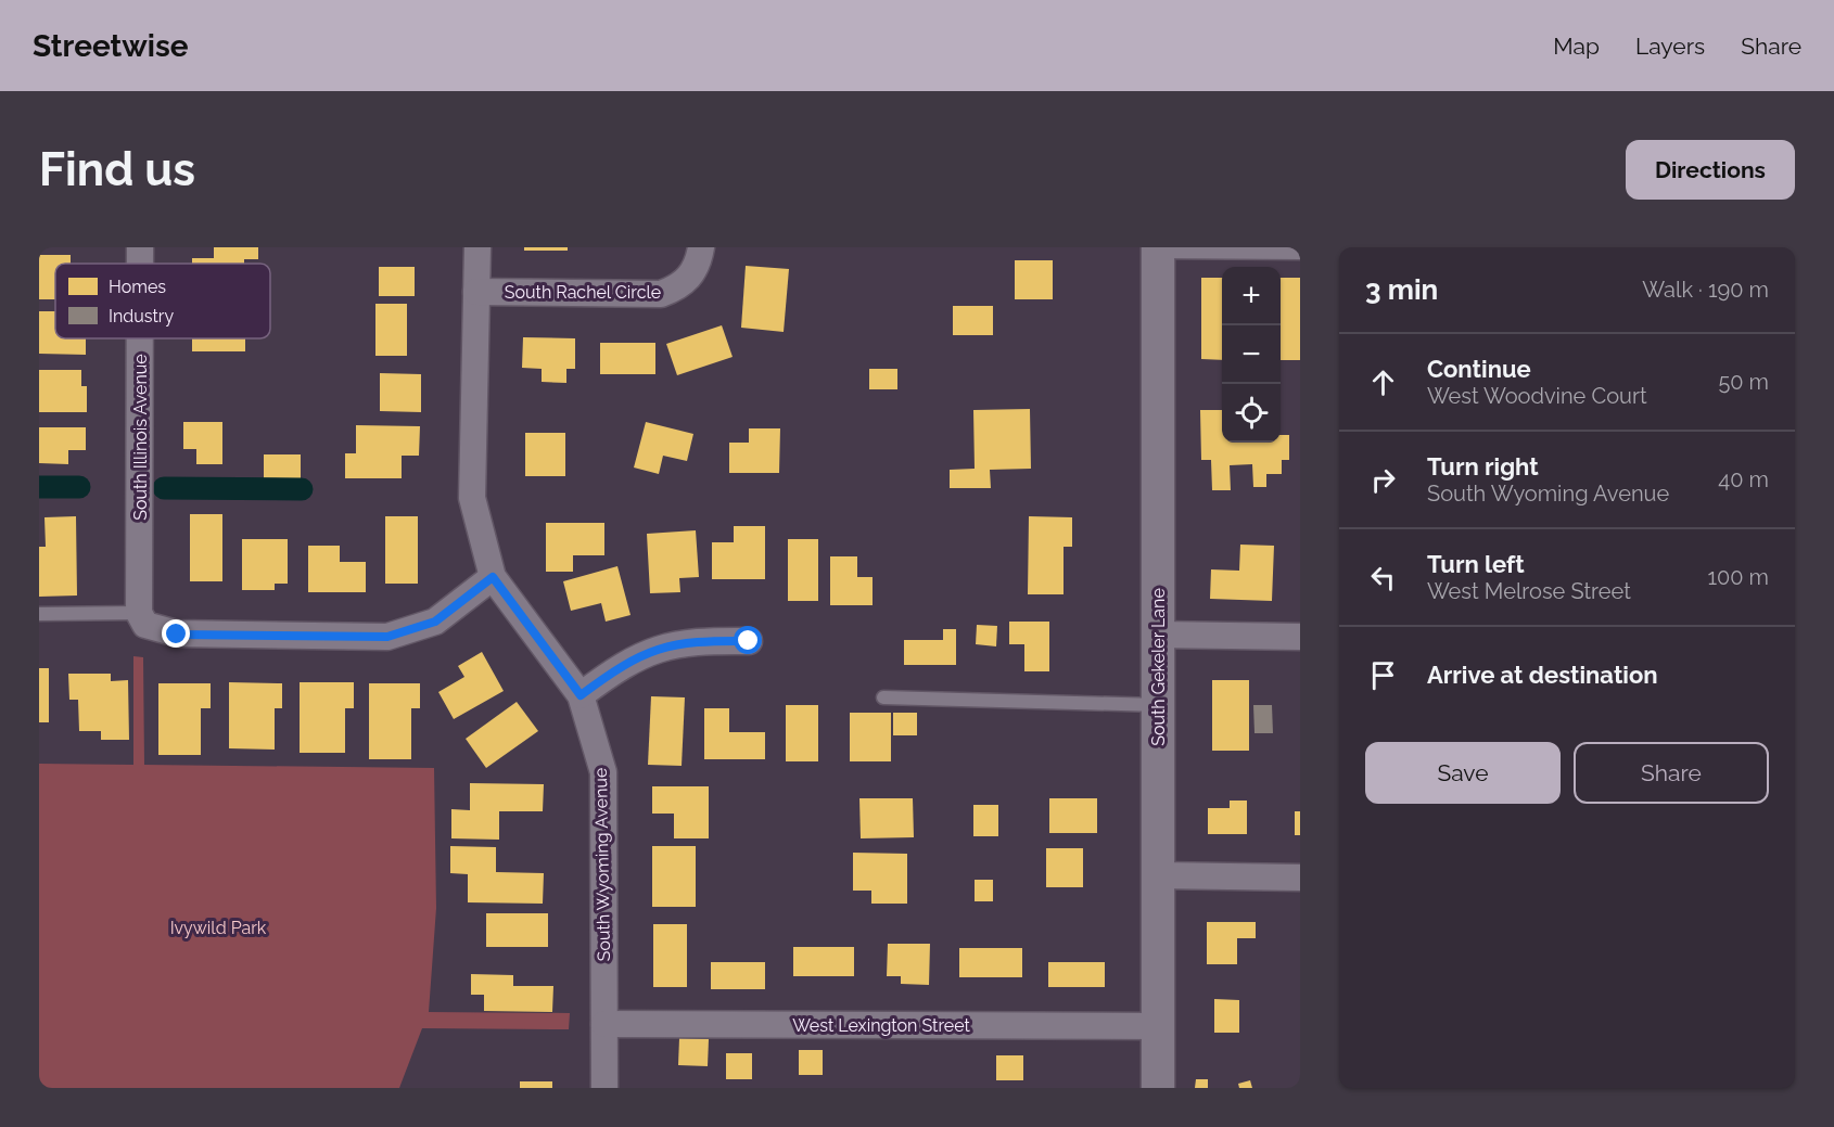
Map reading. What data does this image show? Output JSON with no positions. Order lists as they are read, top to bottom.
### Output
{
  "streets": {
    "street": [
      "South Rachel Circle",
      "South Illinois Avenue",
      "South Gekeler Lane",
      "South Wyoming Avenue",
      "West Lexington Street"
    ]
  },
  "crossings": [
    ["South Rachel Circle", "South Wyoming Avenue"],
    ["South Gekeler Lane", "West Lexington Street"],
    ["South Wyoming Avenue", "West Lexington Street"]
  ],
  "parks": ["Ivywild Park"],
  "legend": ["Homes", "Industry"],
  "page": {
    "header": "Streetwise",
    "nav": ["Map", "Layers", "Share"],
    "buttons": [
      "Directions",
      ["Save", "Share"]
    ],
    "title": "Find us",
    "heading": ["3 min", "Walk · 190 m"],
    "map_buttons": ["+", "−"],
    "list": [
      ["Continue", "West Woodvine Court", "50 m"],
      ["Turn right", "South Wyoming Avenue", "40 m"],
      ["Turn left", "West Melrose Street", "100 m"],
      "Arrive at destination"
    ]
  }
}
